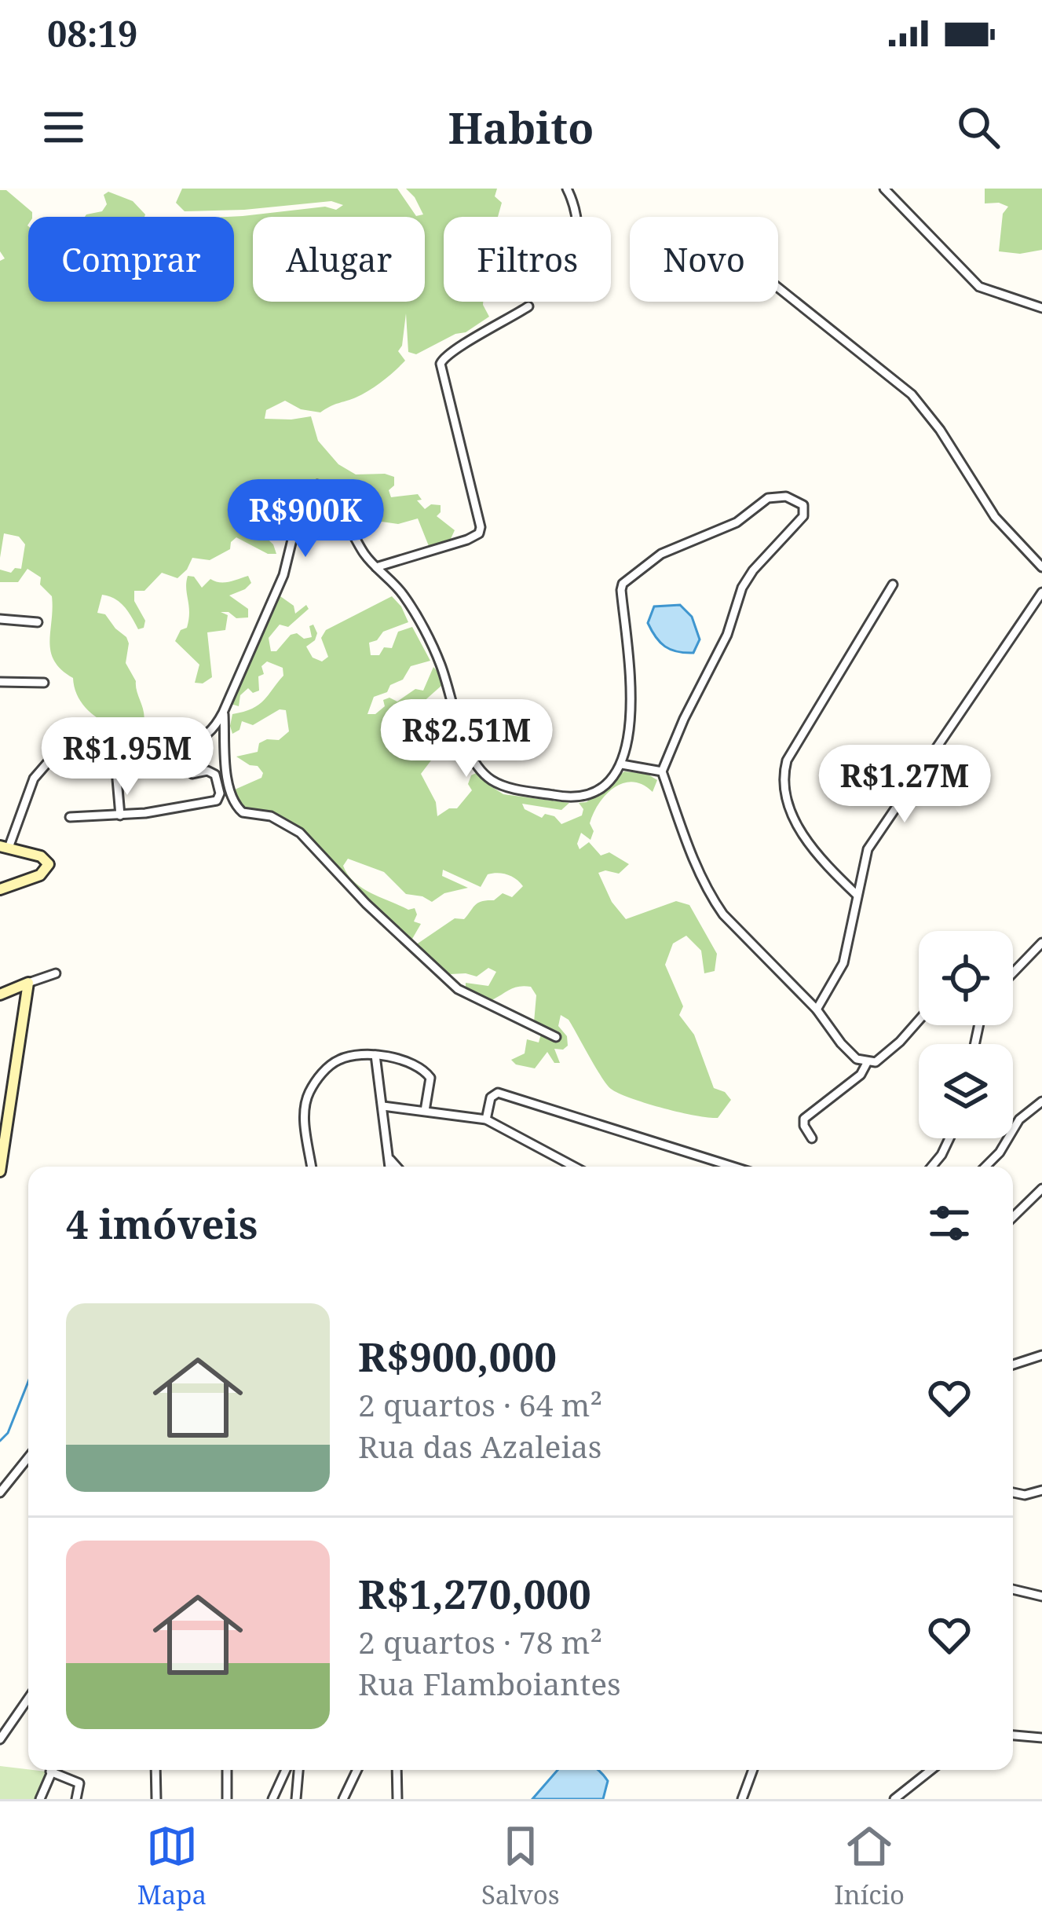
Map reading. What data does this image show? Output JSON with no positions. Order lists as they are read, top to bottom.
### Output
{
  "page": {
    "status": "08:19",
    "header": "Habito",
    "chip": [
      "Comprar",
      "Alugar",
      "Filtros",
      "Novo"
    ],
    "price": [
      "R$900K",
      "R$2.51M",
      "R$1.95M",
      "R$1.27M"
    ],
    "heading": "4 imóveis",
    "list": [
      {
        "name": "R$900,000",
        "note": "2 quartos · 64 m² · Rua das Azaleias"
      },
      {
        "name": "R$1,270,000",
        "note": "2 quartos · 78 m² · Rua Flamboiantes"
      }
    ],
    "tabs": ["Mapa", "Salvos", "Início"]
  }
}
